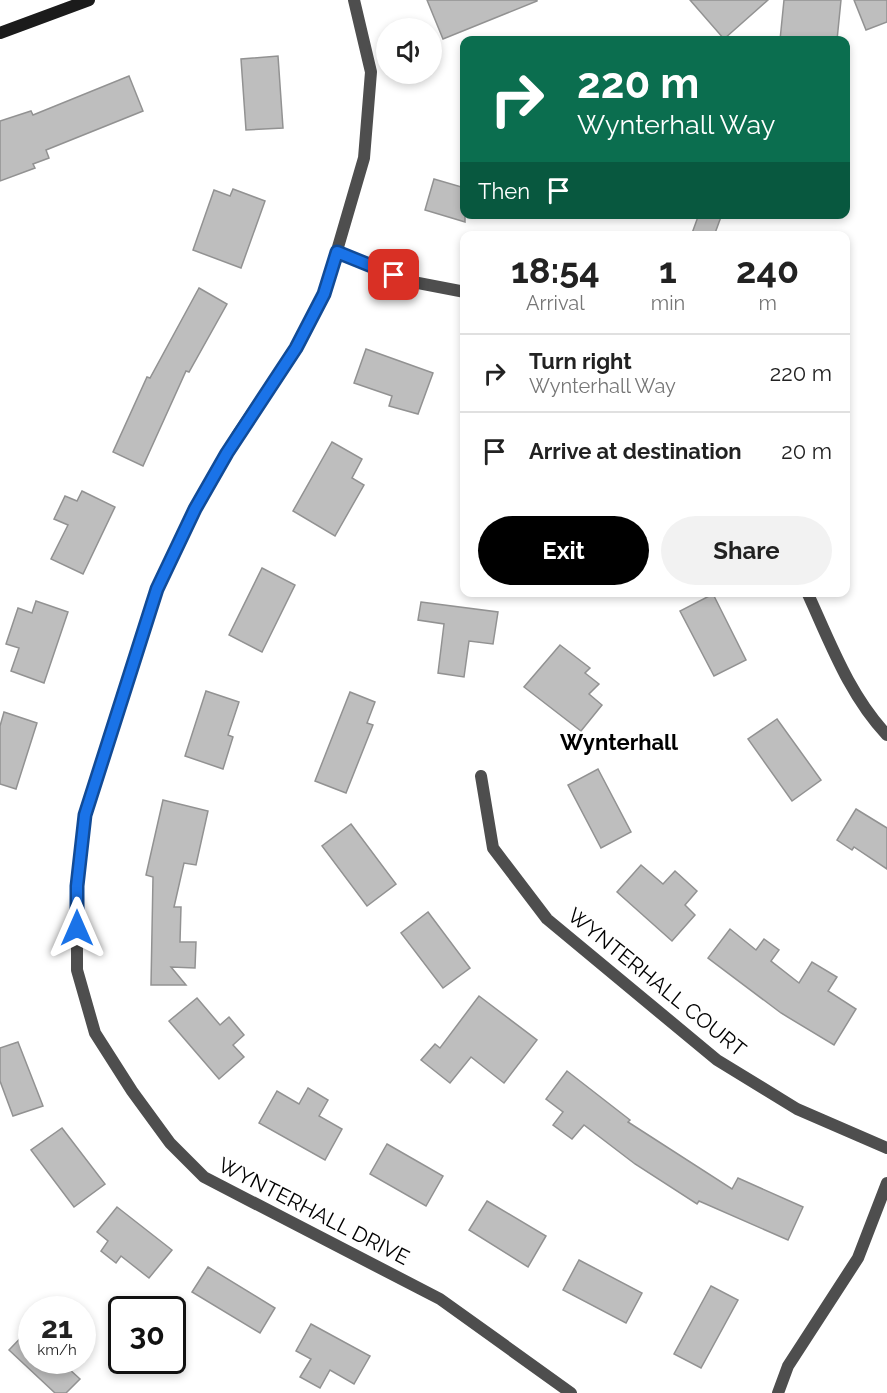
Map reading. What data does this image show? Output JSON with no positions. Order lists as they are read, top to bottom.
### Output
{
  "streets": {
    "street": ["WYNTERHALL COURT", "WYNTERHALL DRIVE"]
  },
  "districts": ["Wynterhall"],
  "page": {
    "turn": ["220 m", "Wynterhall Way"],
    "then": "Then",
    "eta": [
      "18:54",
      "Arrival",
      "1",
      "min",
      "240",
      "m"
    ],
    "list": [
      {
        "name": "Turn right",
        "note": "Wynterhall Way",
        "value": "220 m"
      },
      {
        "name": "Arrive at destination",
        "value": "20 m"
      }
    ],
    "buttons": ["Exit", "Share"],
    "speed": "21 km/h",
    "limit": "30"
  }
}
